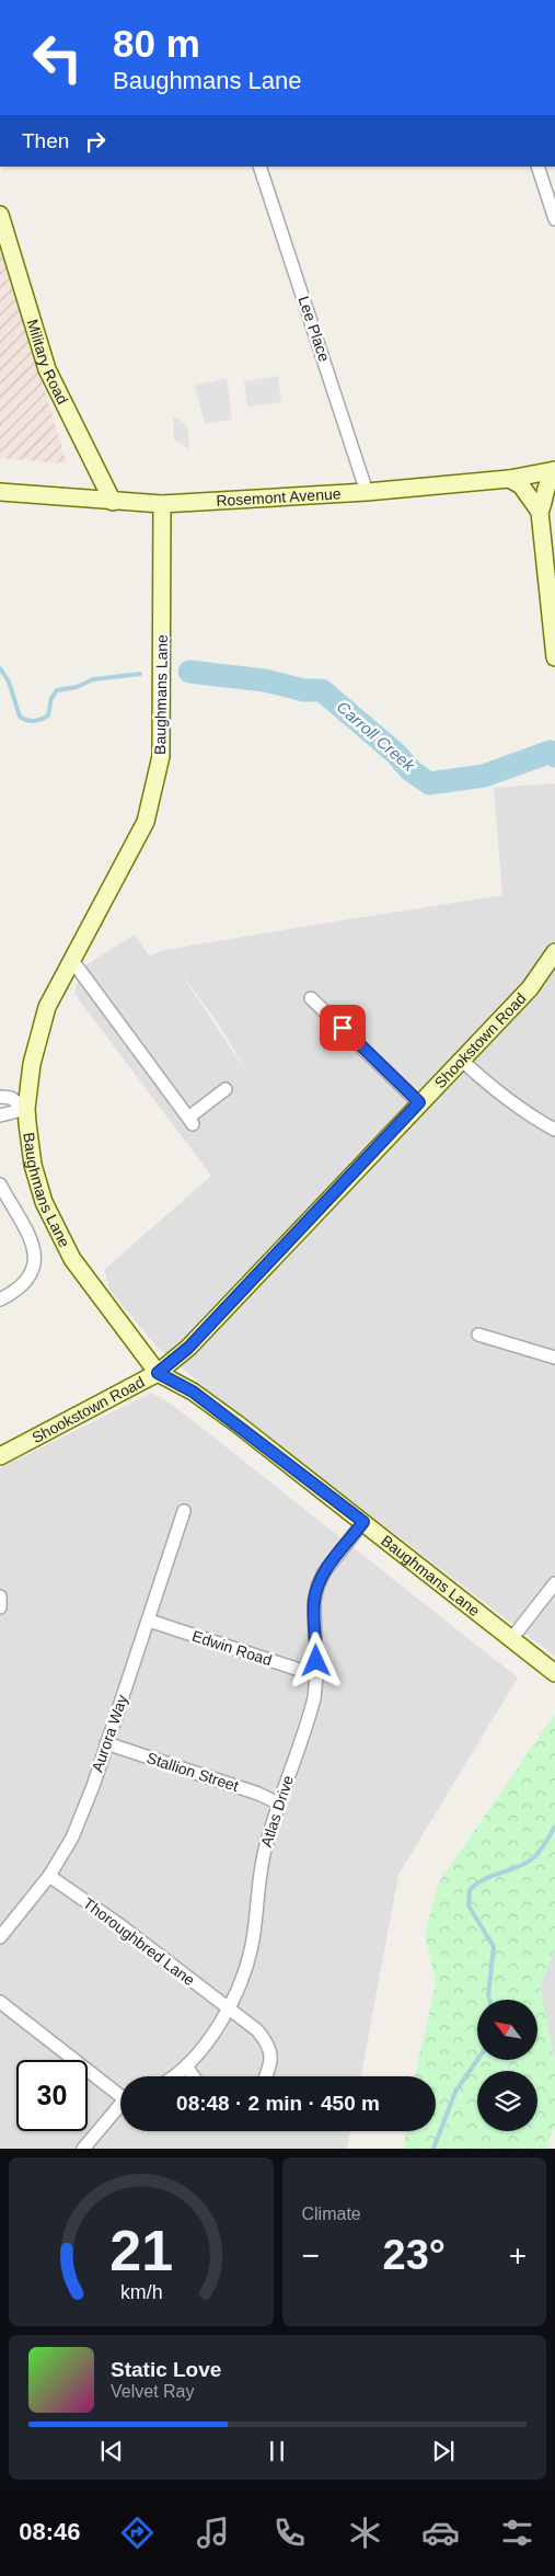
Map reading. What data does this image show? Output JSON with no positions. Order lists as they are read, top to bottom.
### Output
{
  "streets": {
    "main road": [
      "Military Road",
      "Rosemont Avenue",
      "Baughmans Lane",
      "Shookstown Road"
    ],
    "street": [
      "Lee Place",
      "Edwin Road",
      "Aurora Way",
      "Stallion Street",
      "Atlas Drive",
      "Thoroughbred Lane"
    ]
  },
  "crossings": [
    ["Lee Place", "Rosemont Avenue"],
    ["Military Road", "Rosemont Avenue"],
    ["Rosemont Avenue", "Baughmans Lane"],
    ["Baughmans Lane", "Shookstown Road"],
    ["Baughmans Lane", "Atlas Drive"],
    ["Edwin Road", "Aurora Way"],
    ["Edwin Road", "Atlas Drive"],
    ["Aurora Way", "Stallion Street"],
    ["Aurora Way", "Thoroughbred Lane"],
    ["Stallion Street", "Atlas Drive"],
    ["Atlas Drive", "Thoroughbred Lane"]
  ],
  "water": ["Carroll Creek"],
  "north": "top left",
  "page": {
    "turn": ["80 m", "Baughmans Lane"],
    "then": "Then",
    "limit": "30",
    "trip": "08:48 · 2 min · 450 m",
    "tile": "Climate",
    "heat": ["−", "23°", "+"],
    "song": ["Static Love", "Velvet Ray"],
    "tabs": "08:46",
    "gauge": ["21", "km/h"]
  }
}
